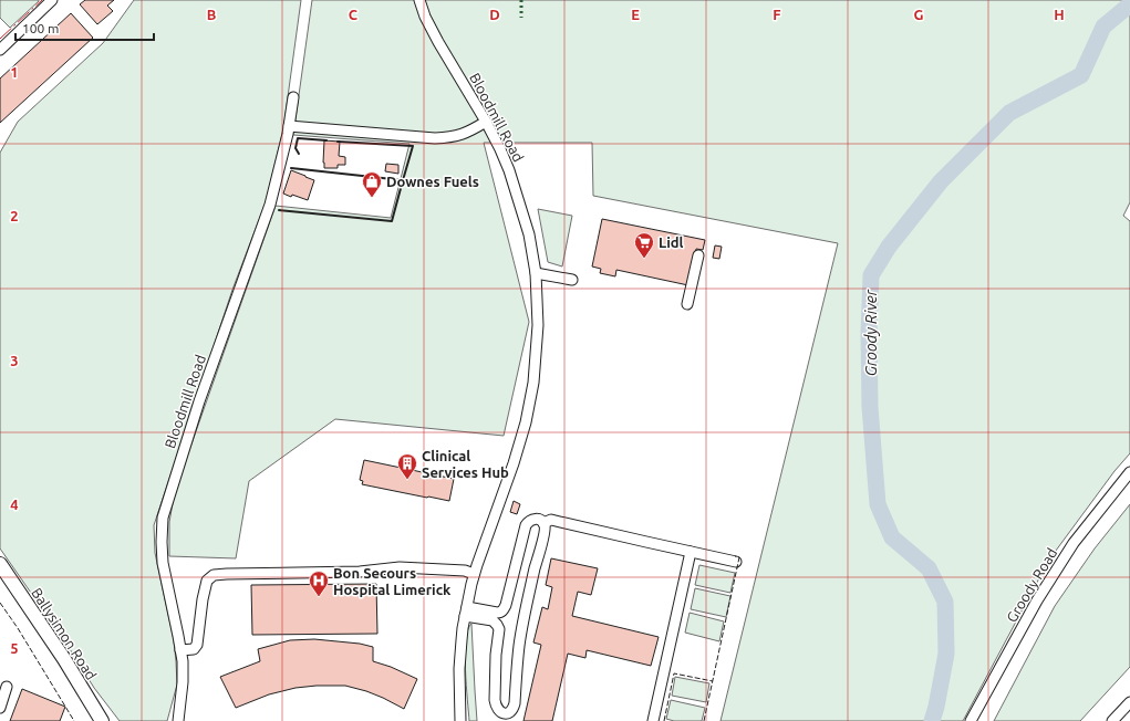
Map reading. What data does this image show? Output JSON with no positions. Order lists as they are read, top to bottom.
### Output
{
  "streets": {
    "main road": ["Ballysimon Road"],
    "street": ["Bloodmill Road", "Groody Road"]
  },
  "water": ["Groody River"],
  "places": {
    "shop": ["Downes Fuels"],
    "supermarket": ["Lidl"],
    "building": ["Clinical Services Hub"],
    "hospital": ["Bon Secours Hospital Limerick"]
  },
  "scale_bar": "100 m",
  "grid": {
    "columns": [
      "B",
      "C",
      "D",
      "E",
      "F",
      "G",
      "H"
    ],
    "rows": [
      "1",
      "2",
      "3",
      "4",
      "5"
    ]
  }
}
